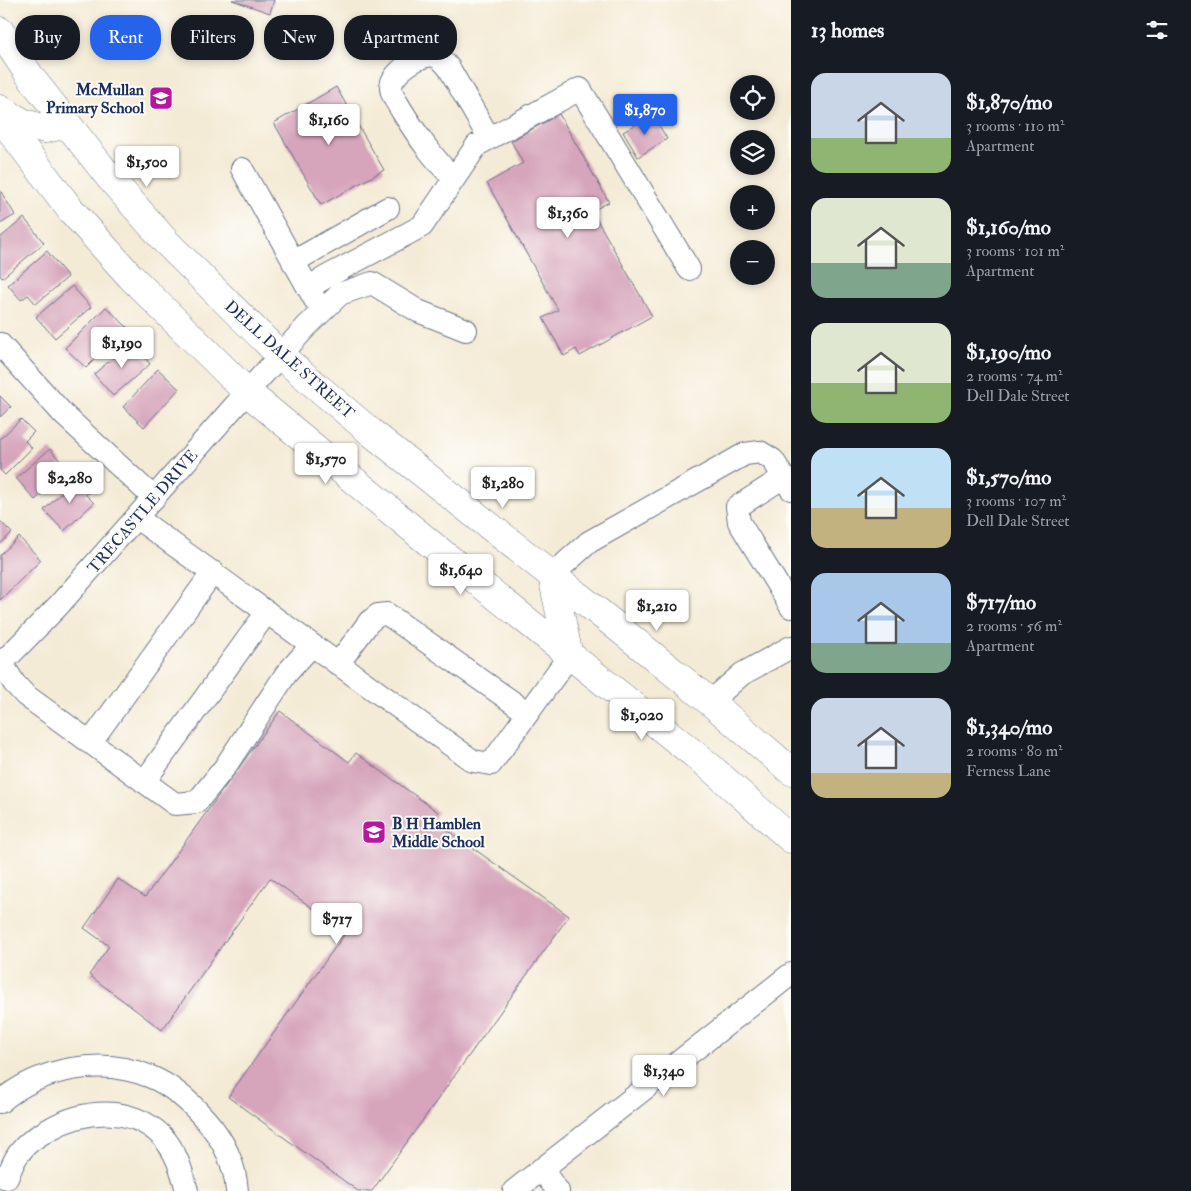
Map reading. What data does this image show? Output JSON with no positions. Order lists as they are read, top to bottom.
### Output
{
  "streets": {
    "main road": ["DELL DALE STREET"],
    "street": ["TRECASTLE DRIVE"]
  },
  "crossings": [
    ["DELL DALE STREET", "TRECASTLE DRIVE"]
  ],
  "places": {
    "school or university": ["McMullan Primary School", "B H Hamblen Middle School"]
  },
  "page": {
    "heading": "13 homes",
    "chip": [
      "Buy",
      "Rent",
      "Filters",
      "New",
      "Apartment"
    ],
    "list": [
      {
        "name": "$1,870/mo",
        "note": "3 rooms · 110 m² · Apartment"
      },
      {
        "name": "$1,160/mo",
        "note": "3 rooms · 101 m² · Apartment"
      },
      {
        "name": "$1,190/mo",
        "note": "2 rooms · 74 m² · Dell Dale Street"
      },
      {
        "name": "$1,570/mo",
        "note": "3 rooms · 107 m² · Dell Dale Street"
      },
      {
        "name": "$717/mo",
        "note": "2 rooms · 56 m² · Apartment"
      },
      {
        "name": "$1,340/mo",
        "note": "2 rooms · 80 m² · Ferness Lane"
      }
    ],
    "map_buttons": ["+", "−"],
    "price": [
      "$1,870",
      "$1,160",
      "$1,500",
      "$1,360",
      "$1,190",
      "$1,570",
      "$2,280",
      "$1,280",
      "$1,640",
      "$1,210",
      "$1,020",
      "$717",
      "$1,340"
    ]
  }
}
